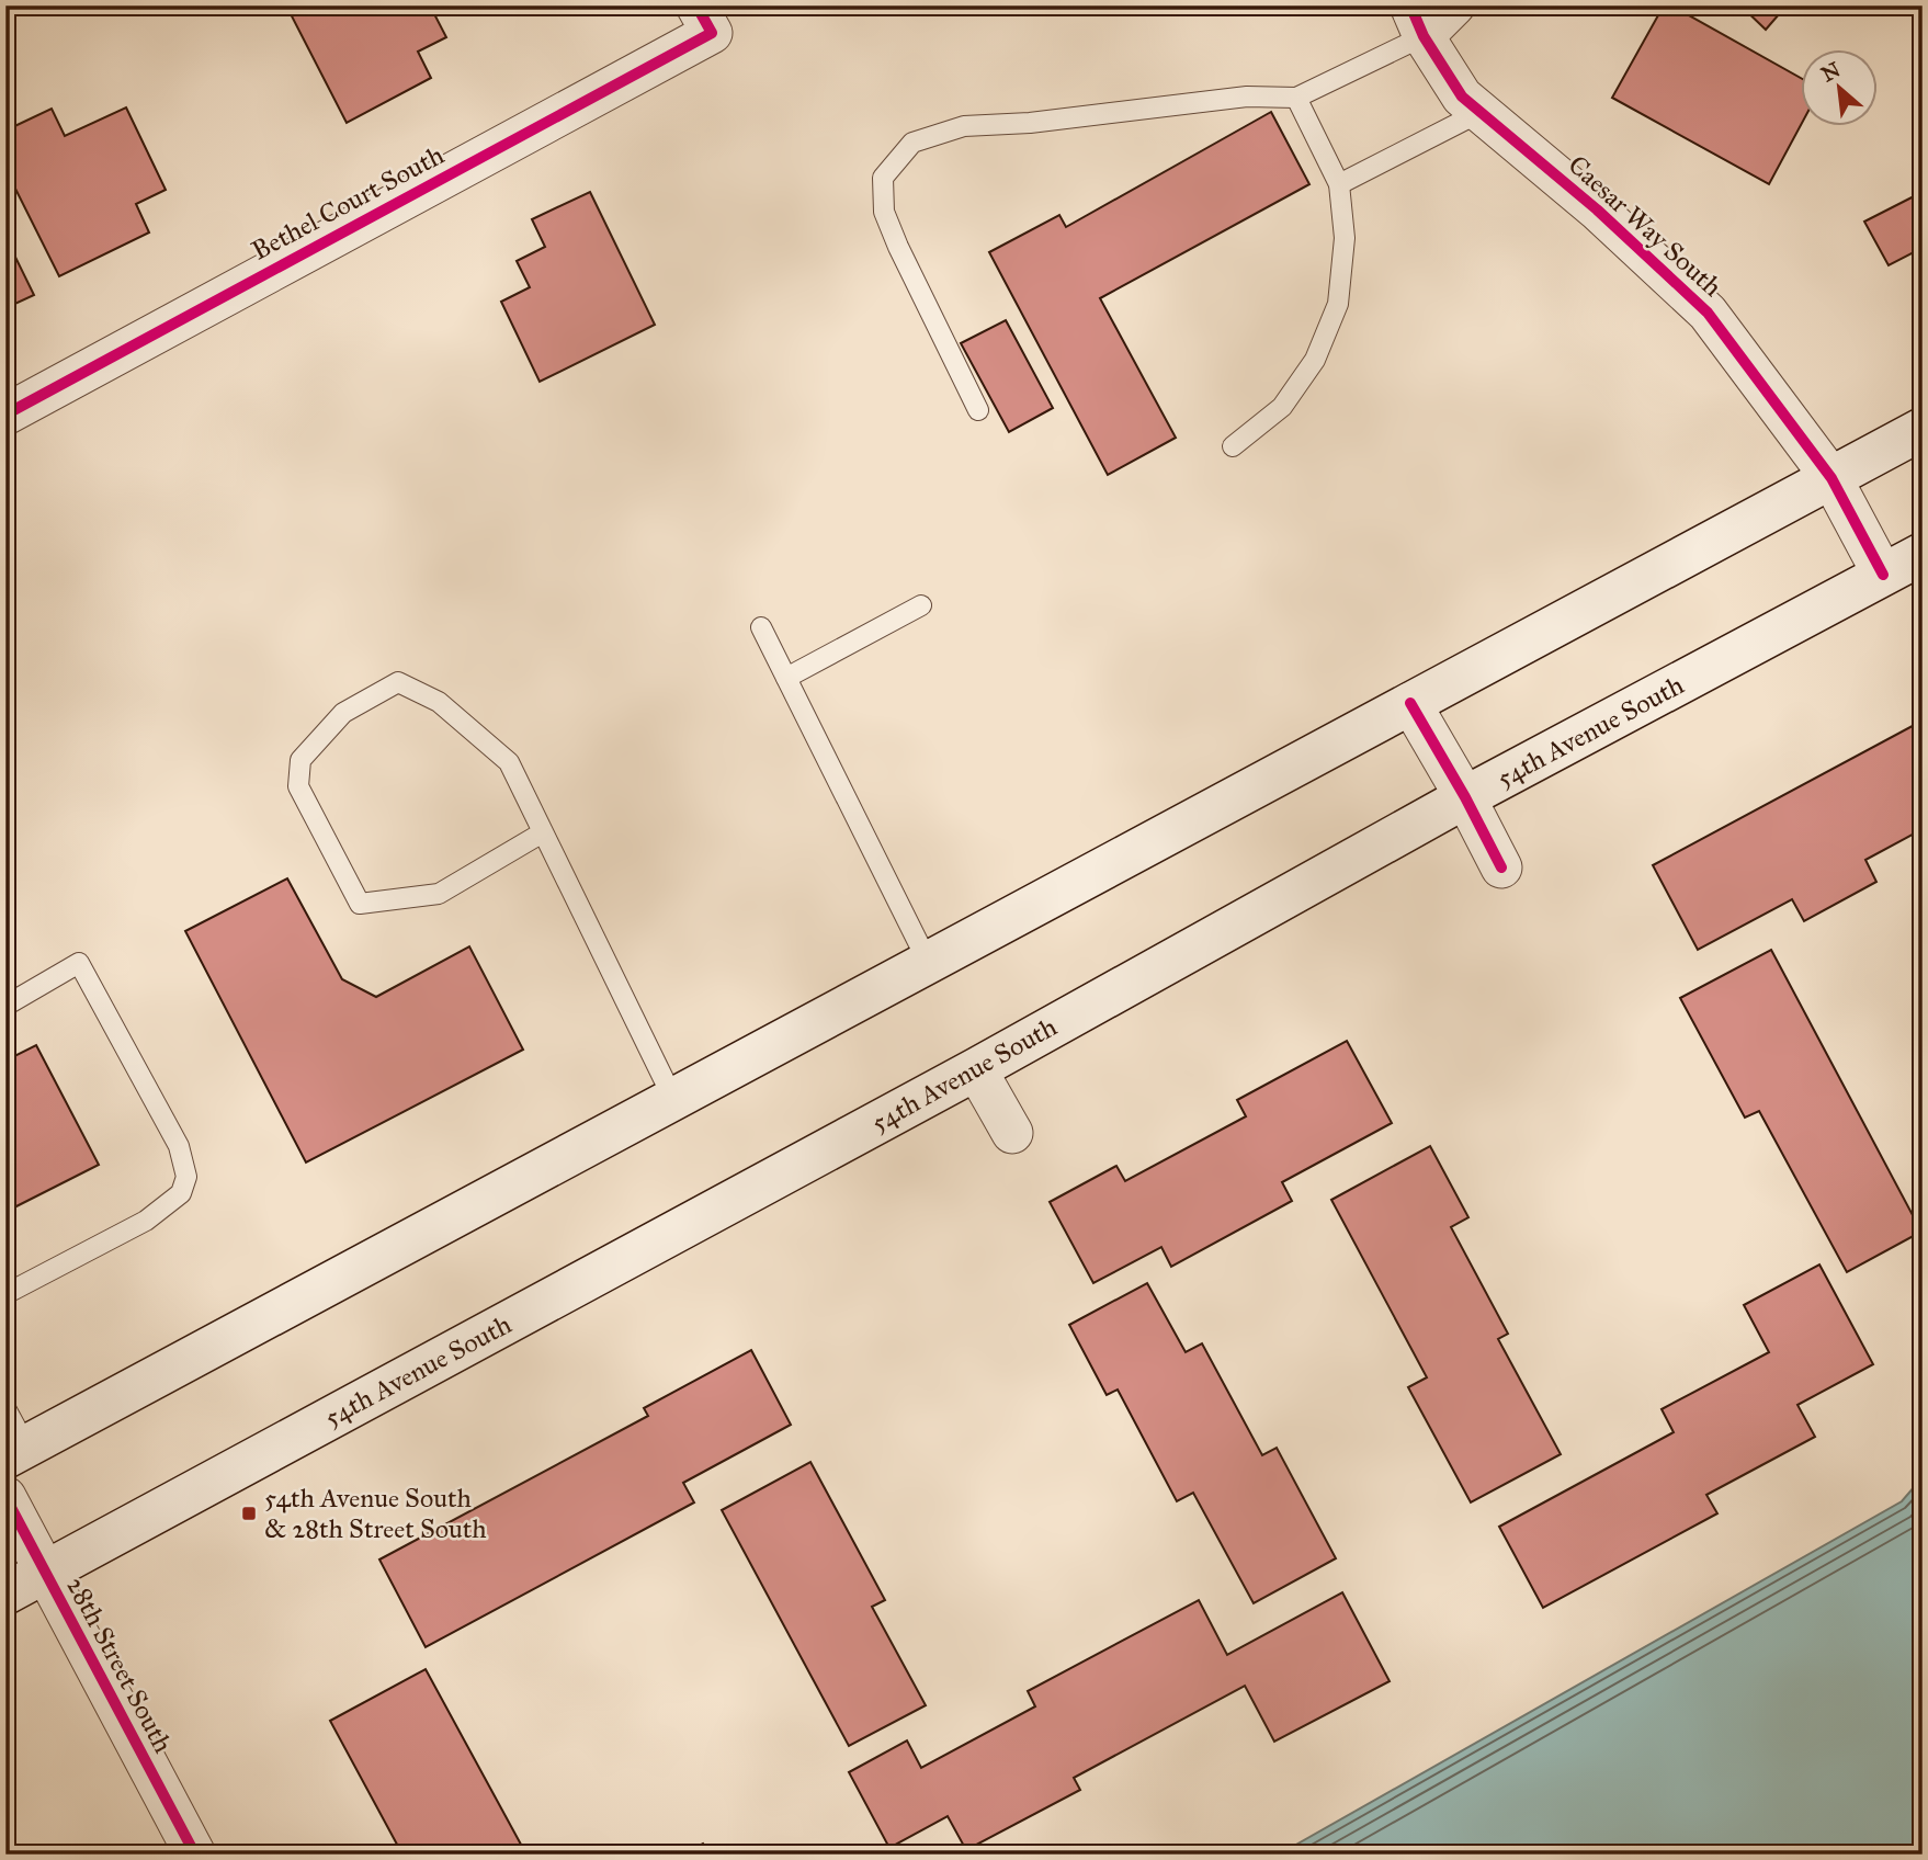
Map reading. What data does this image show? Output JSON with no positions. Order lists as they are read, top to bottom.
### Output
{
  "streets": {
    "main road": ["54th Avenue South"],
    "street": ["Bethel Court South", "Caesar Way South", "28th Street South"]
  },
  "crossings": [
    ["Caesar Way South", "54th Avenue South"],
    ["54th Avenue South", "28th Street South"]
  ],
  "places": {
    "transit": ["54th Avenue South & 28th Street South"]
  },
  "north": "top left"
}
